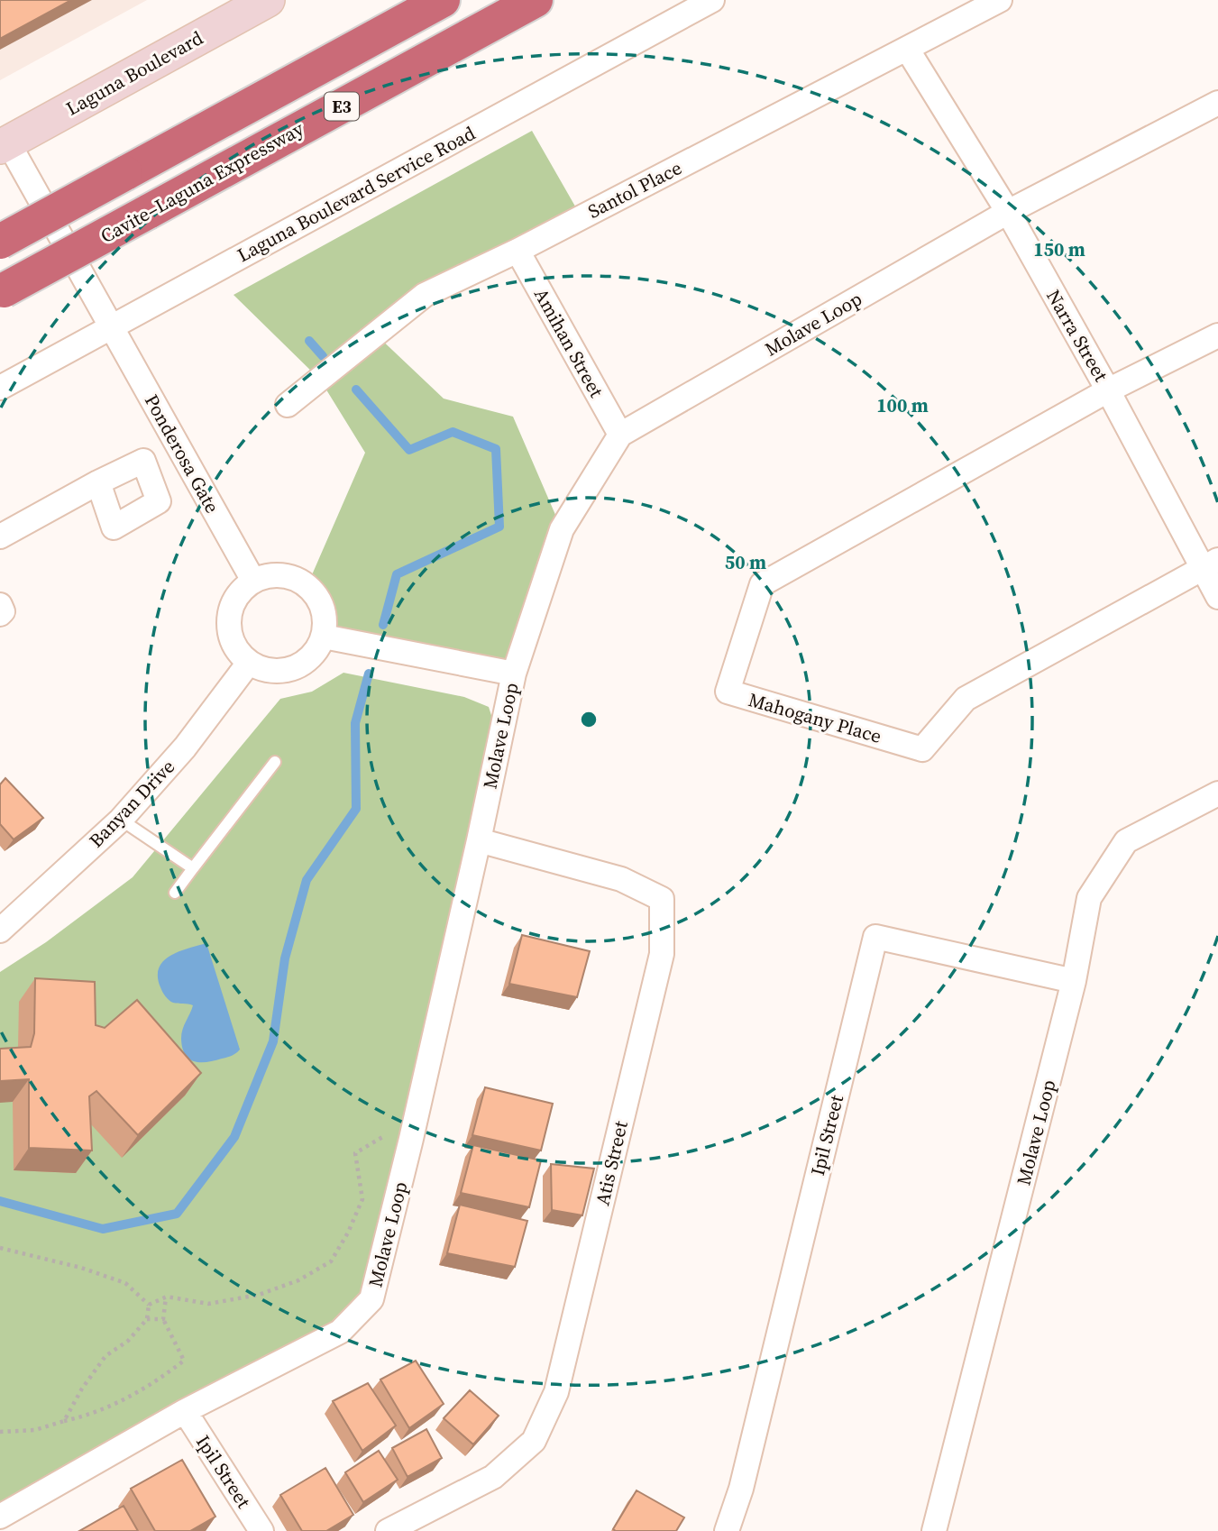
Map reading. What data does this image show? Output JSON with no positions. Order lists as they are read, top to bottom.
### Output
{
  "streets": {
    "highway": ["E3", "Cavite–Laguna Expressway"],
    "main road": ["Laguna Boulevard"],
    "street": [
      "Santol Place",
      "Laguna Boulevard Service Road",
      "Molave Loop",
      "Narra Street",
      "Amihan Street",
      "Ponderosa Gate",
      "Mahogany Place",
      "Banyan Drive",
      "Ipil Street",
      "Atis Street"
    ]
  },
  "crossings": [
    ["Laguna Boulevard", "Ponderosa Gate"],
    ["Santol Place", "Narra Street"],
    ["Santol Place", "Amihan Street"],
    ["Laguna Boulevard Service Road", "Ponderosa Gate"],
    ["Molave Loop", "Narra Street"],
    ["Molave Loop", "Amihan Street"],
    ["Molave Loop", "Ipil Street"],
    ["Molave Loop", "Atis Street"],
    ["Narra Street", "Mahogany Place"],
    ["Ponderosa Gate", "Banyan Drive"]
  ],
  "rings": ["150 m", "100 m", "50 m"]
}
